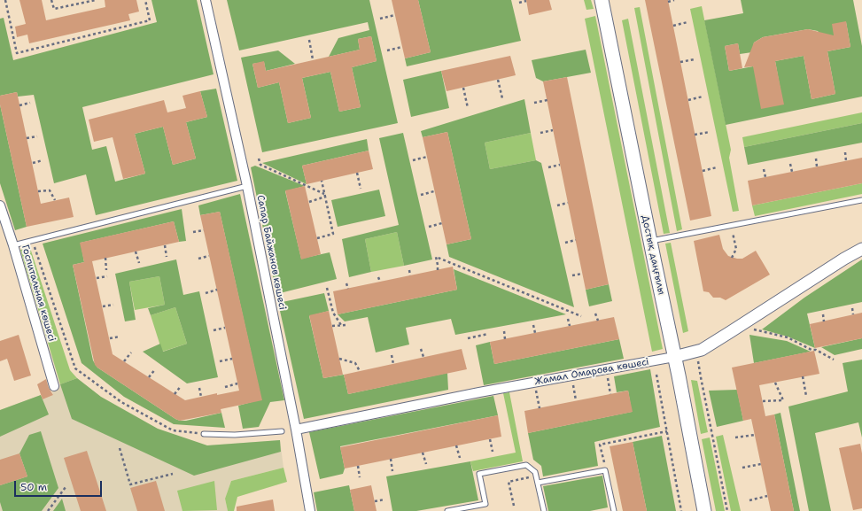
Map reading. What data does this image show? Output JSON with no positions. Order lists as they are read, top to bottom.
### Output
{
  "streets": {
    "main road": ["Достық даңғылы"],
    "street": ["Сапар Байжанов көшесі", "Госпитальная көшесі", "Жамал Омарова көшесі"]
  },
  "crossings": [
    ["Сапар Байжанов көшесі", "Жамал Омарова көшесі"],
    ["Достық даңғылы", "Жамал Омарова көшесі"]
  ],
  "scale_bar": "50 m"
}
